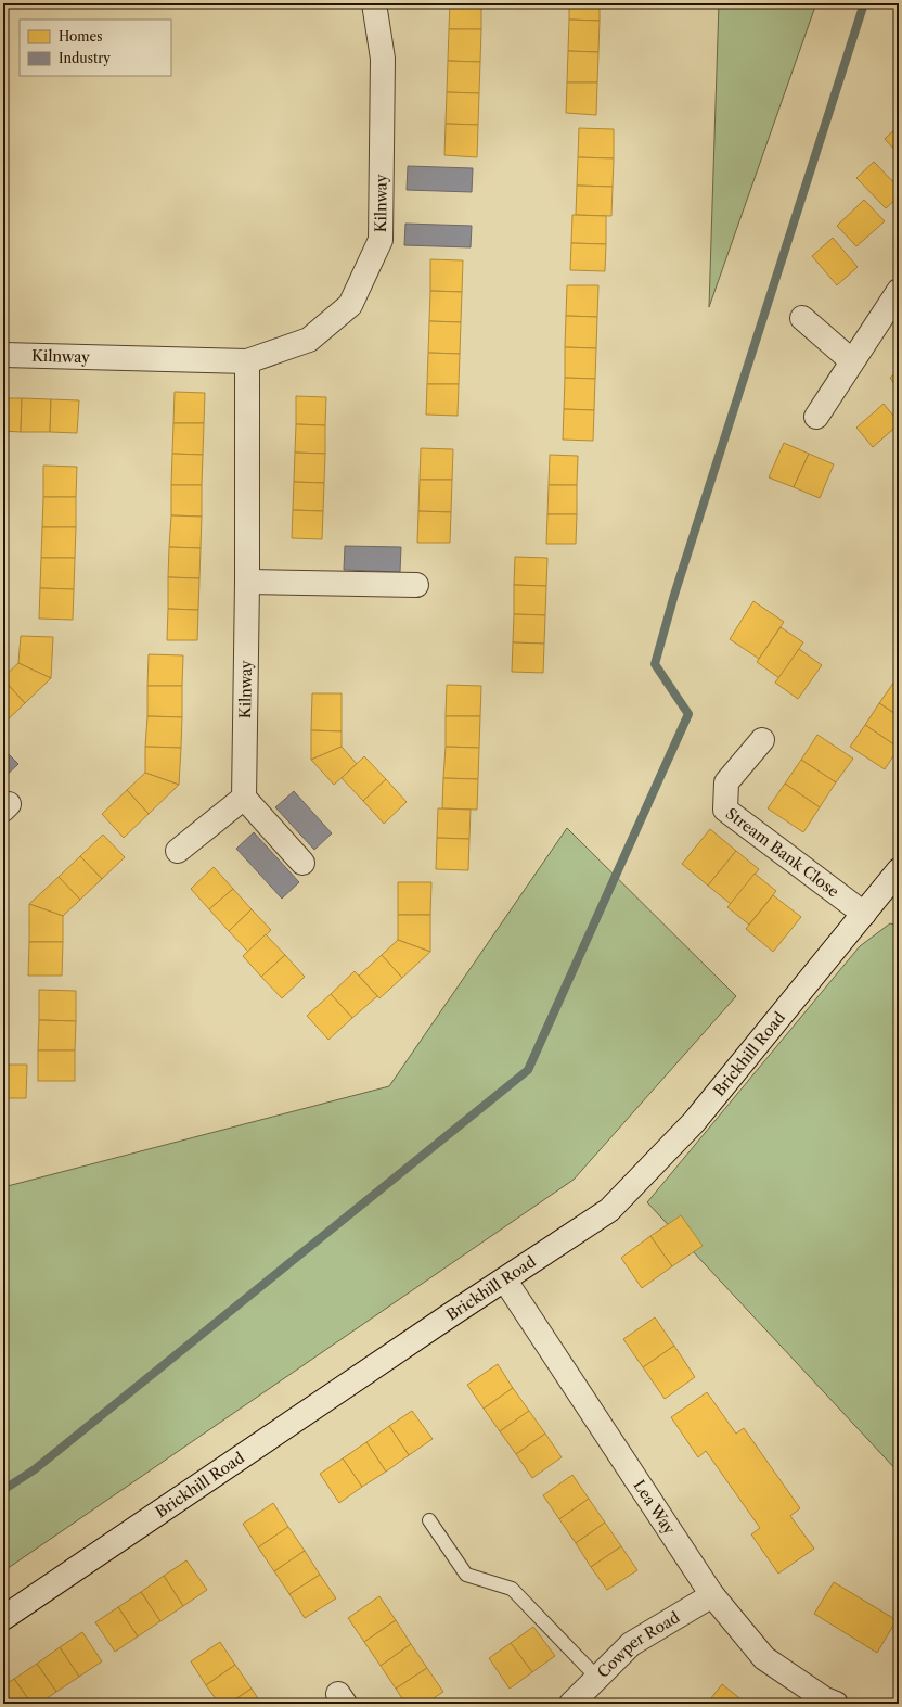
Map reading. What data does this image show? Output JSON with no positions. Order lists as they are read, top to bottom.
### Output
{
  "streets": {
    "street": [
      "Kilnway",
      "Stream Bank Close",
      "Brickhill Road",
      "Lea Way",
      "Cowper Road"
    ]
  },
  "crossings": [
    ["Stream Bank Close", "Brickhill Road"],
    ["Brickhill Road", "Lea Way"],
    ["Lea Way", "Cowper Road"]
  ],
  "legend": ["Homes", "Industry"]
}
